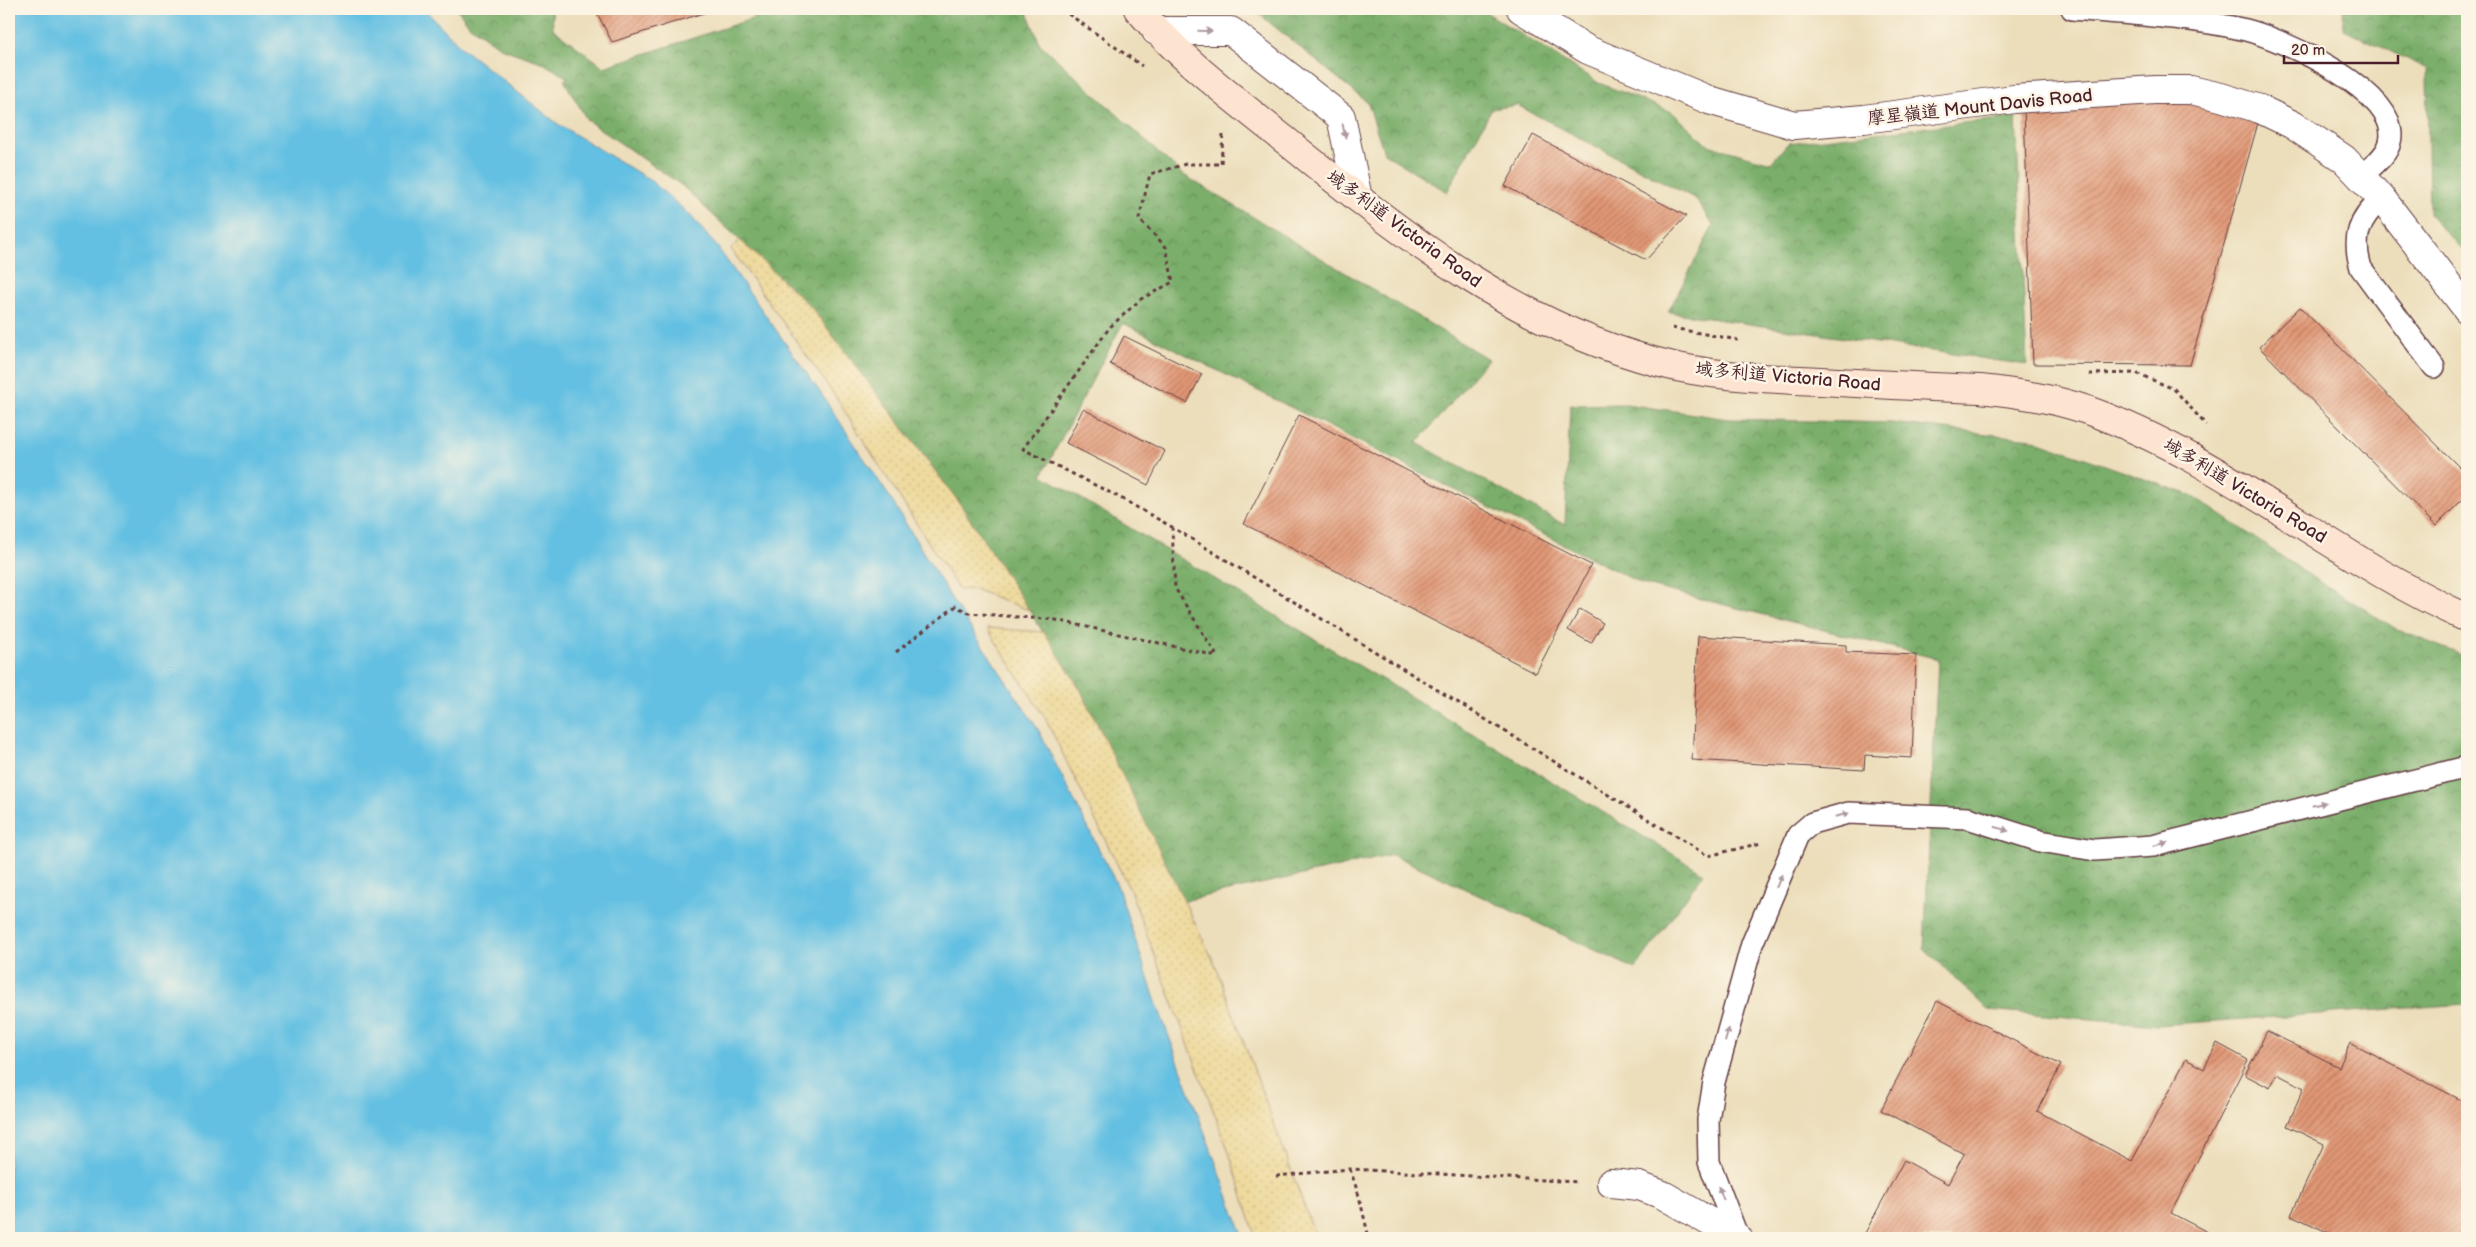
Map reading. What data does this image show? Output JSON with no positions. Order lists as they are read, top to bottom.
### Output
{
  "streets": {
    "main road": ["域多利道 Victoria Road"],
    "street": ["摩星嶺道 Mount Davis Road"]
  },
  "scale_bar": "20 m"
}
